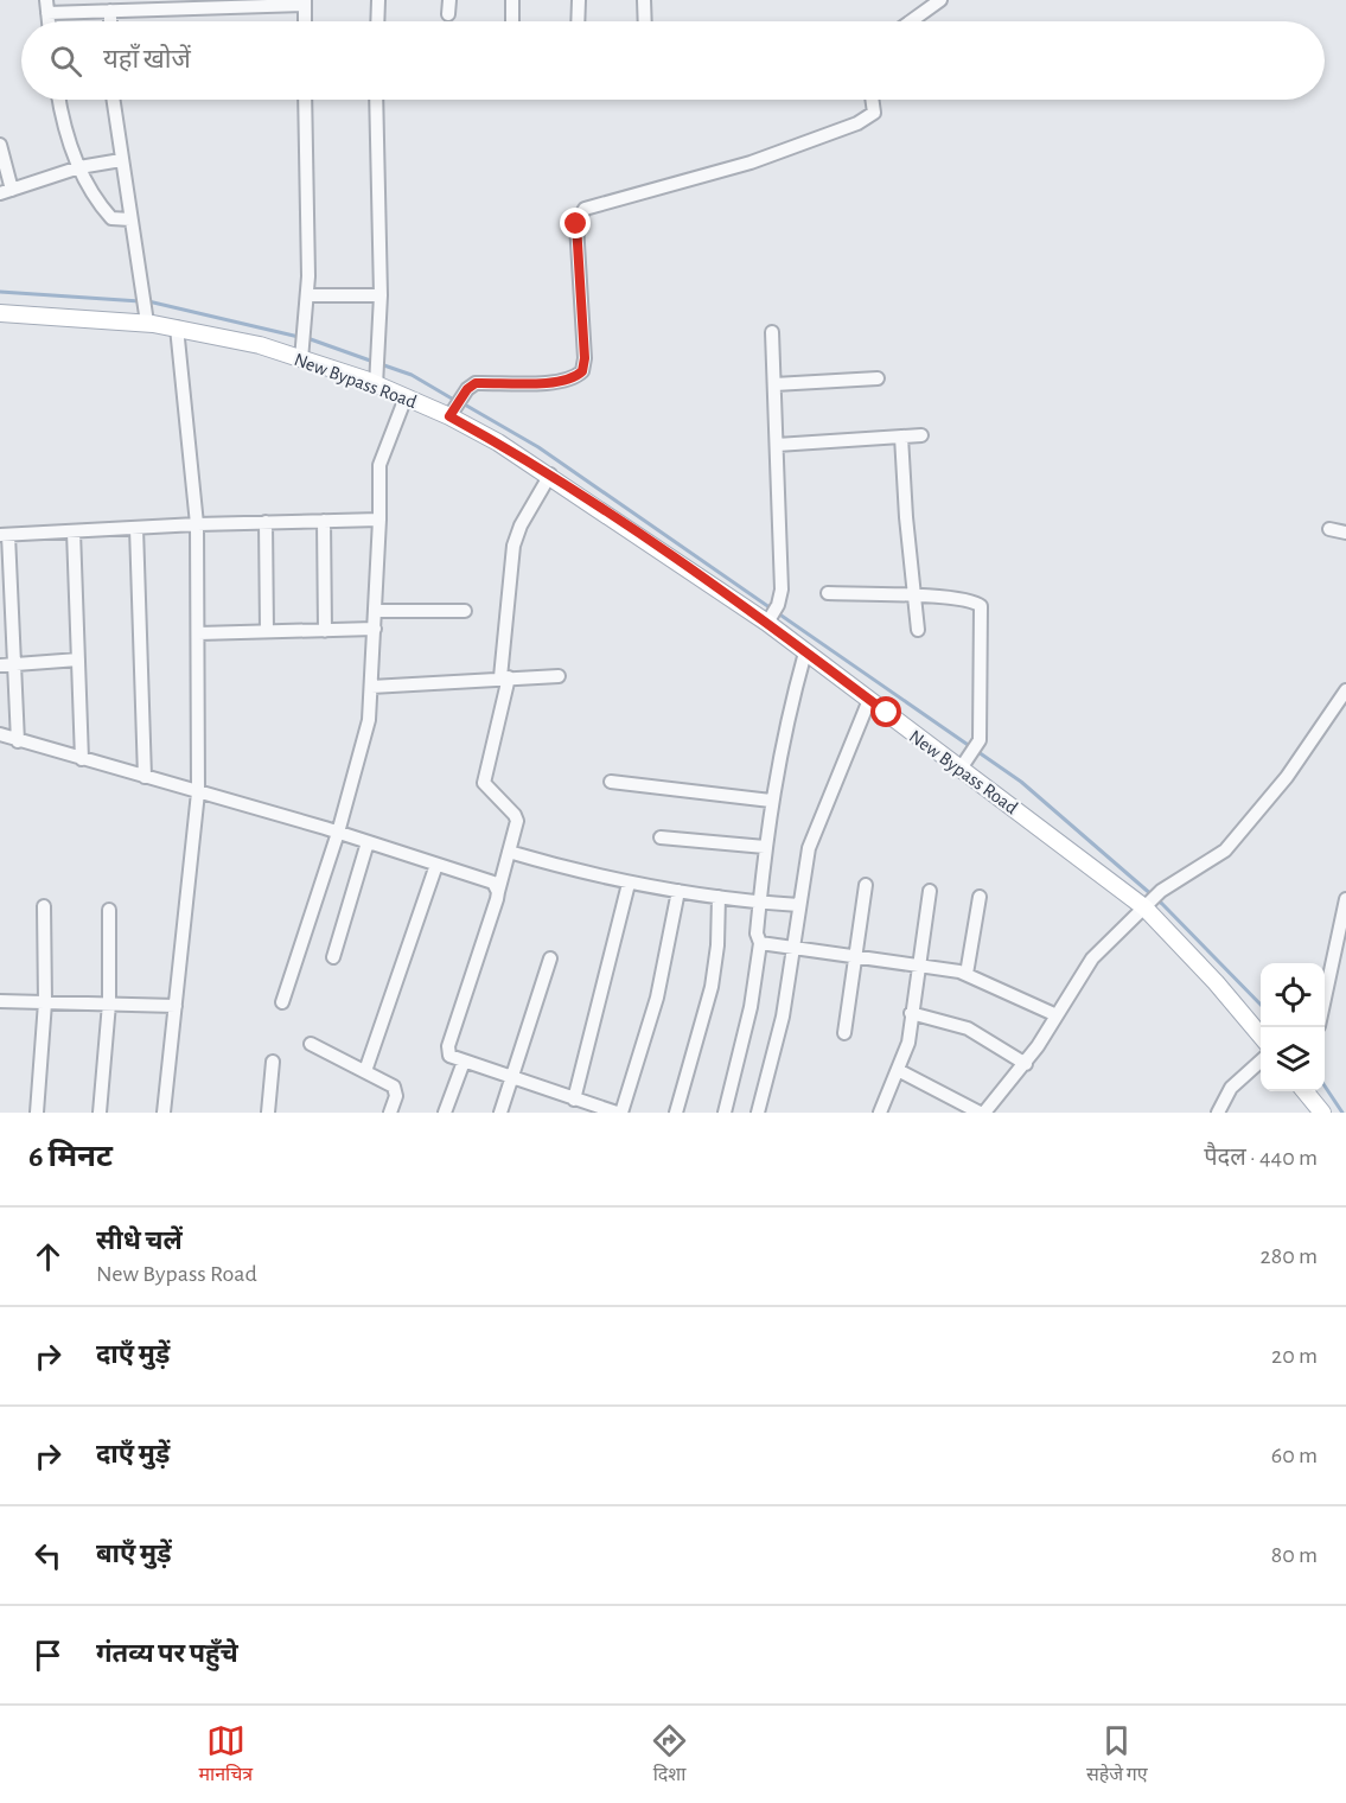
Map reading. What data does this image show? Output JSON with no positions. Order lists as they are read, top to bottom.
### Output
{
  "streets": {
    "main road": ["New Bypass Road"]
  },
  "page": {
    "search": "यहाँ खोजें",
    "heading": ["6 मिनट", "पैदल · 440 m"],
    "list": [
      ["सीधे चलें", "New Bypass Road", "280 m"],
      ["दाएँ मुड़ें", "20 m"],
      ["दाएँ मुड़ें", "60 m"],
      ["बाएँ मुड़ें", "80 m"],
      "गंतव्य पर पहुँचे"
    ],
    "nav": ["मानचित्र", "दिशा", "सहेजे गए"]
  }
}
